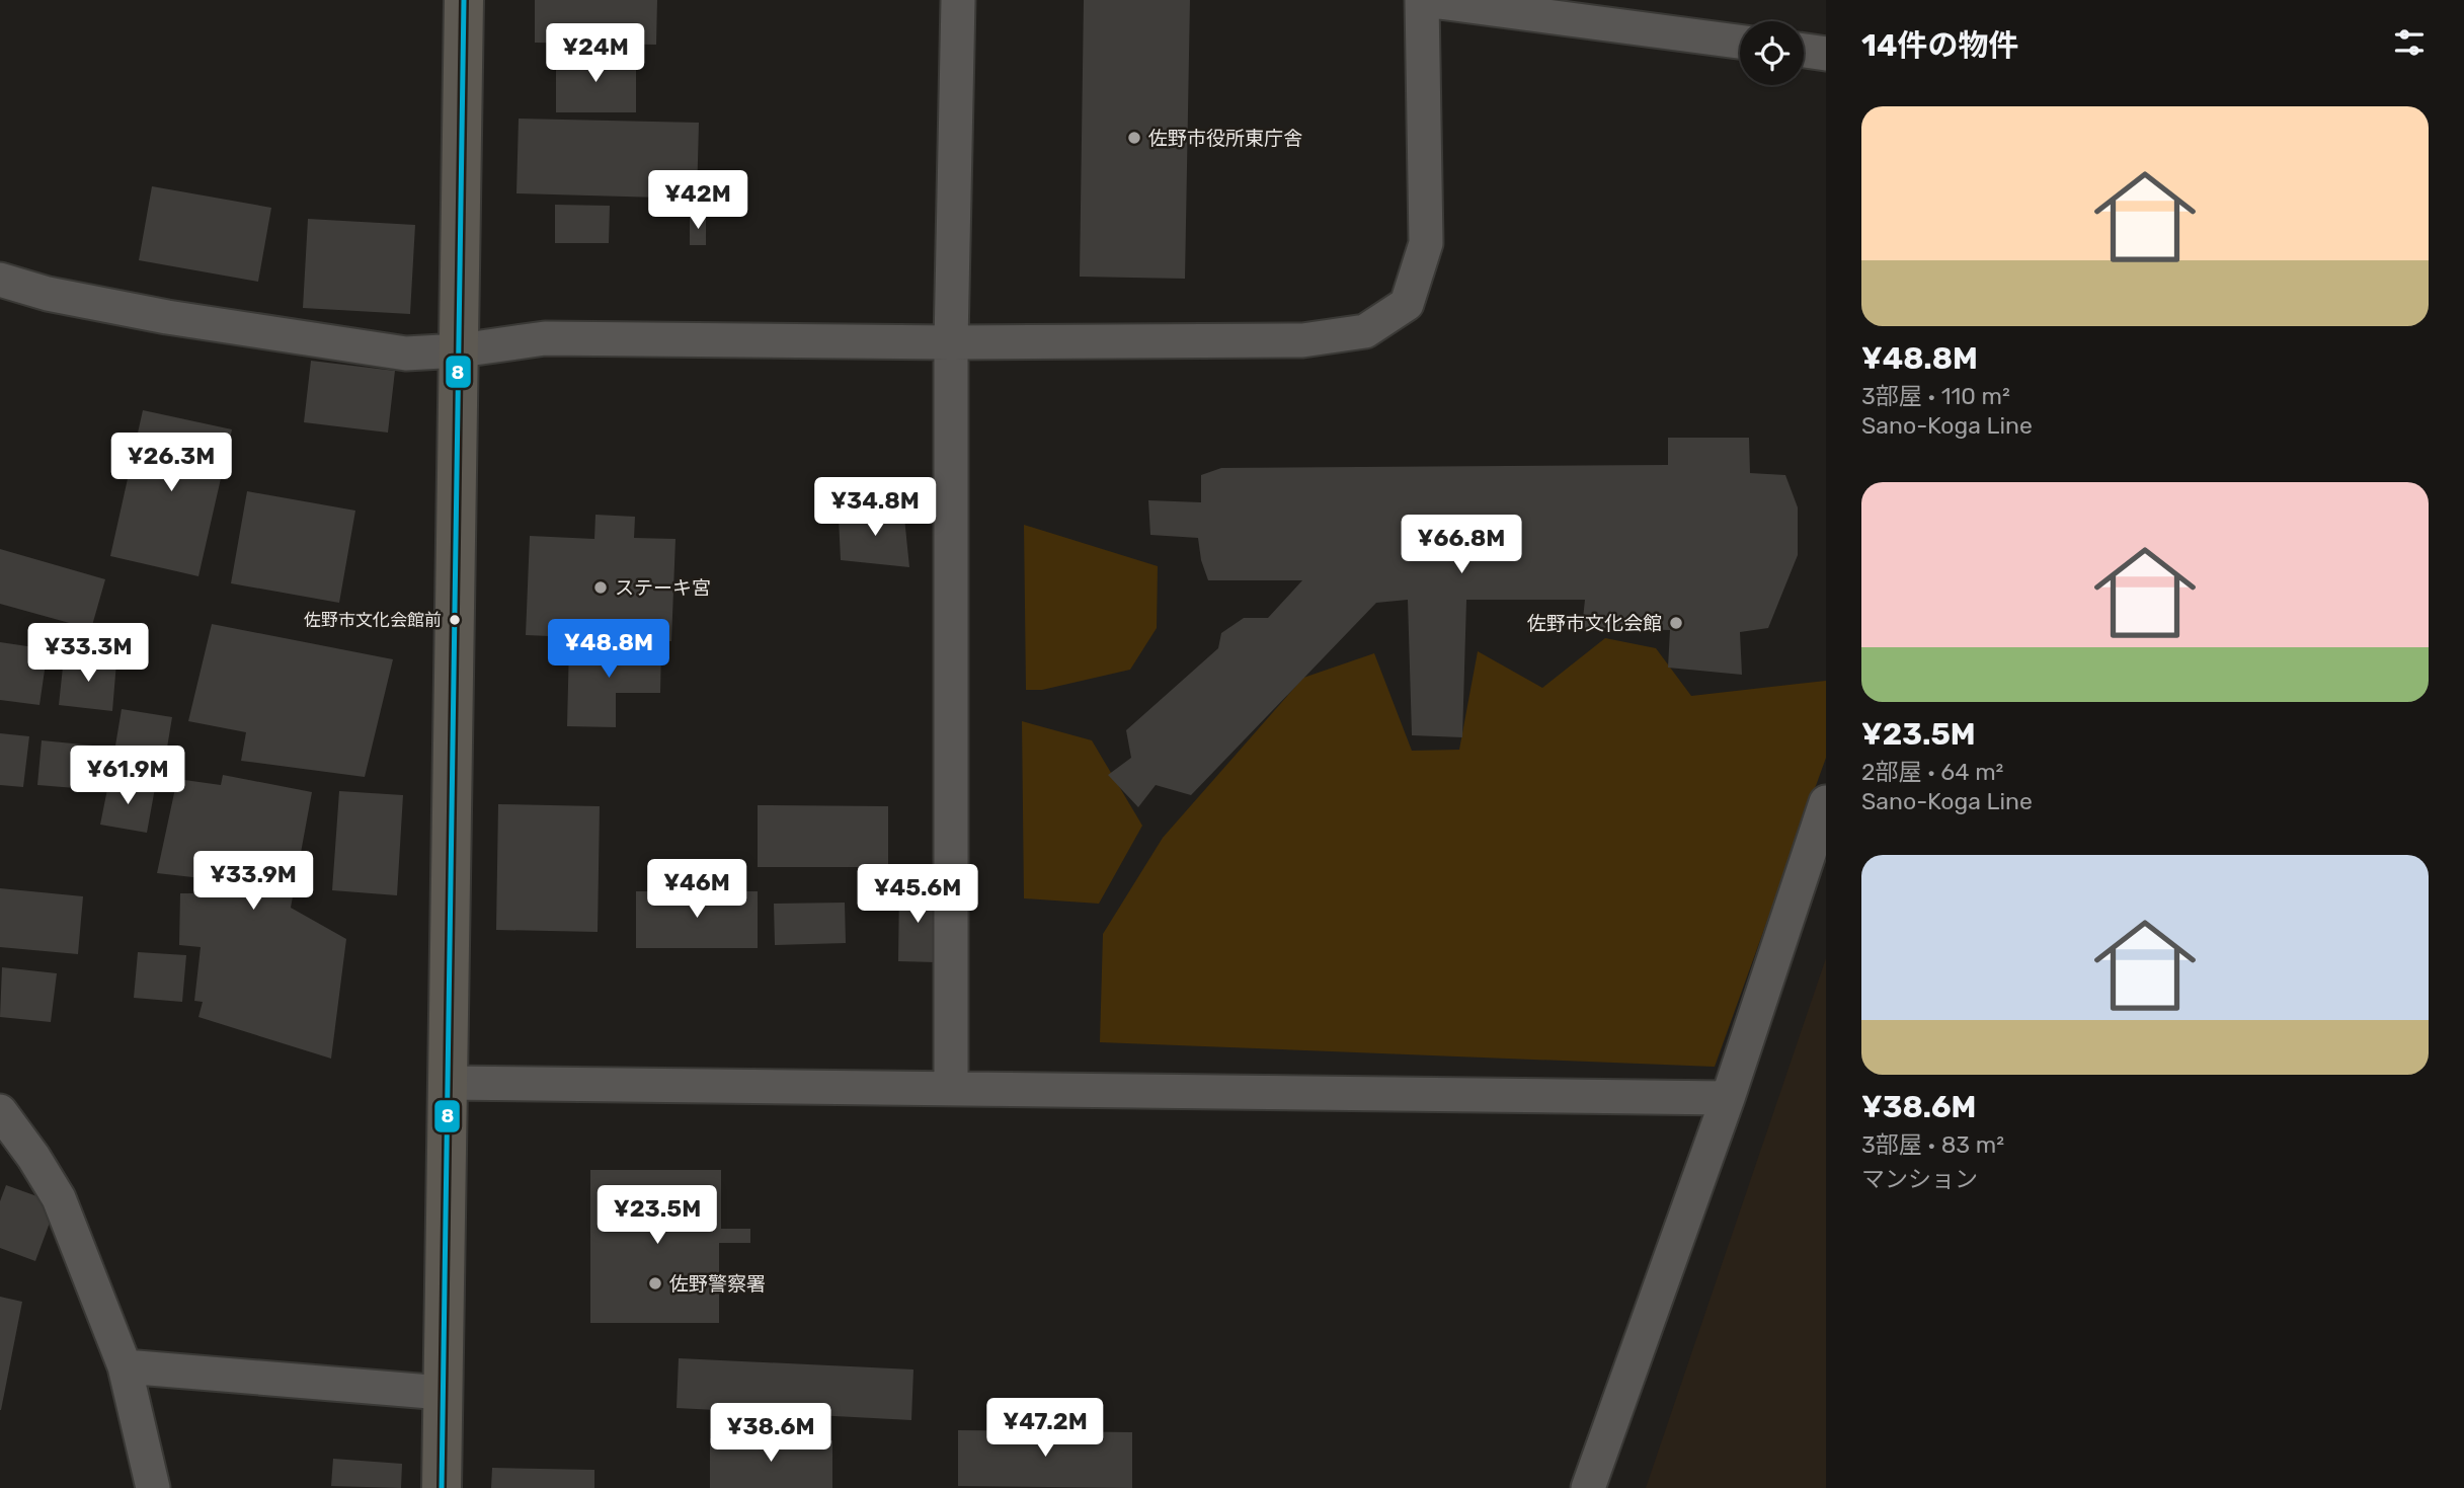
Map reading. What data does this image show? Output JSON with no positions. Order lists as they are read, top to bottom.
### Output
{
  "places": [
    "佐野市役所東庁舎",
    "ステーキ宮",
    "佐野市文化会館前",
    "佐野市文化会館",
    "佐野警察署"
  ],
  "lines": ["transit line 8"],
  "page": {
    "heading": "14件の物件",
    "price": [
      "¥24M",
      "¥42M",
      "¥26.3M",
      "¥34.8M",
      "¥66.8M",
      "¥48.8M",
      "¥33.3M",
      "¥61.9M",
      "¥33.9M",
      "¥46M",
      "¥45.6M",
      "¥23.5M",
      "¥47.2M",
      "¥38.6M"
    ],
    "list": [
      {
        "name": "¥48.8M",
        "note": "3部屋 · 110 m² · Sano-Koga Line"
      },
      {
        "name": "¥23.5M",
        "note": "2部屋 · 64 m² · Sano-Koga Line"
      },
      {
        "name": "¥38.6M",
        "note": "3部屋 · 83 m² · マンション"
      }
    ]
  }
}
